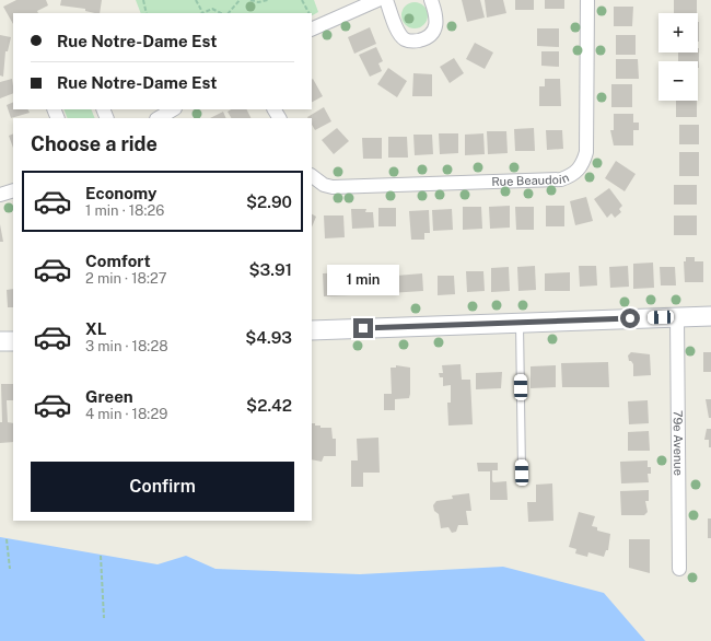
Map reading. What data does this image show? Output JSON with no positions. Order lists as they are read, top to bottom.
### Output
{
  "streets": {
    "street": ["Rue Beaudoin", "79e Avenue"]
  },
  "page": {
    "map_buttons": ["+", "−"],
    "banner": ["Rue Notre-Dame Est", "Rue Notre-Dame Est"],
    "heading": "Choose a ride",
    "list": [
      {
        "name": "Economy",
        "note": "1 min · 18:26",
        "value": "$2.90"
      },
      {
        "name": "Comfort",
        "note": "2 min · 18:27",
        "value": "$3.91"
      },
      {
        "name": "XL",
        "note": "3 min · 18:28",
        "value": "$4.93"
      },
      {
        "name": "Green",
        "note": "4 min · 18:29",
        "value": "$2.42"
      }
    ],
    "bubble": "1 min",
    "buttons": "Confirm"
  }
}
